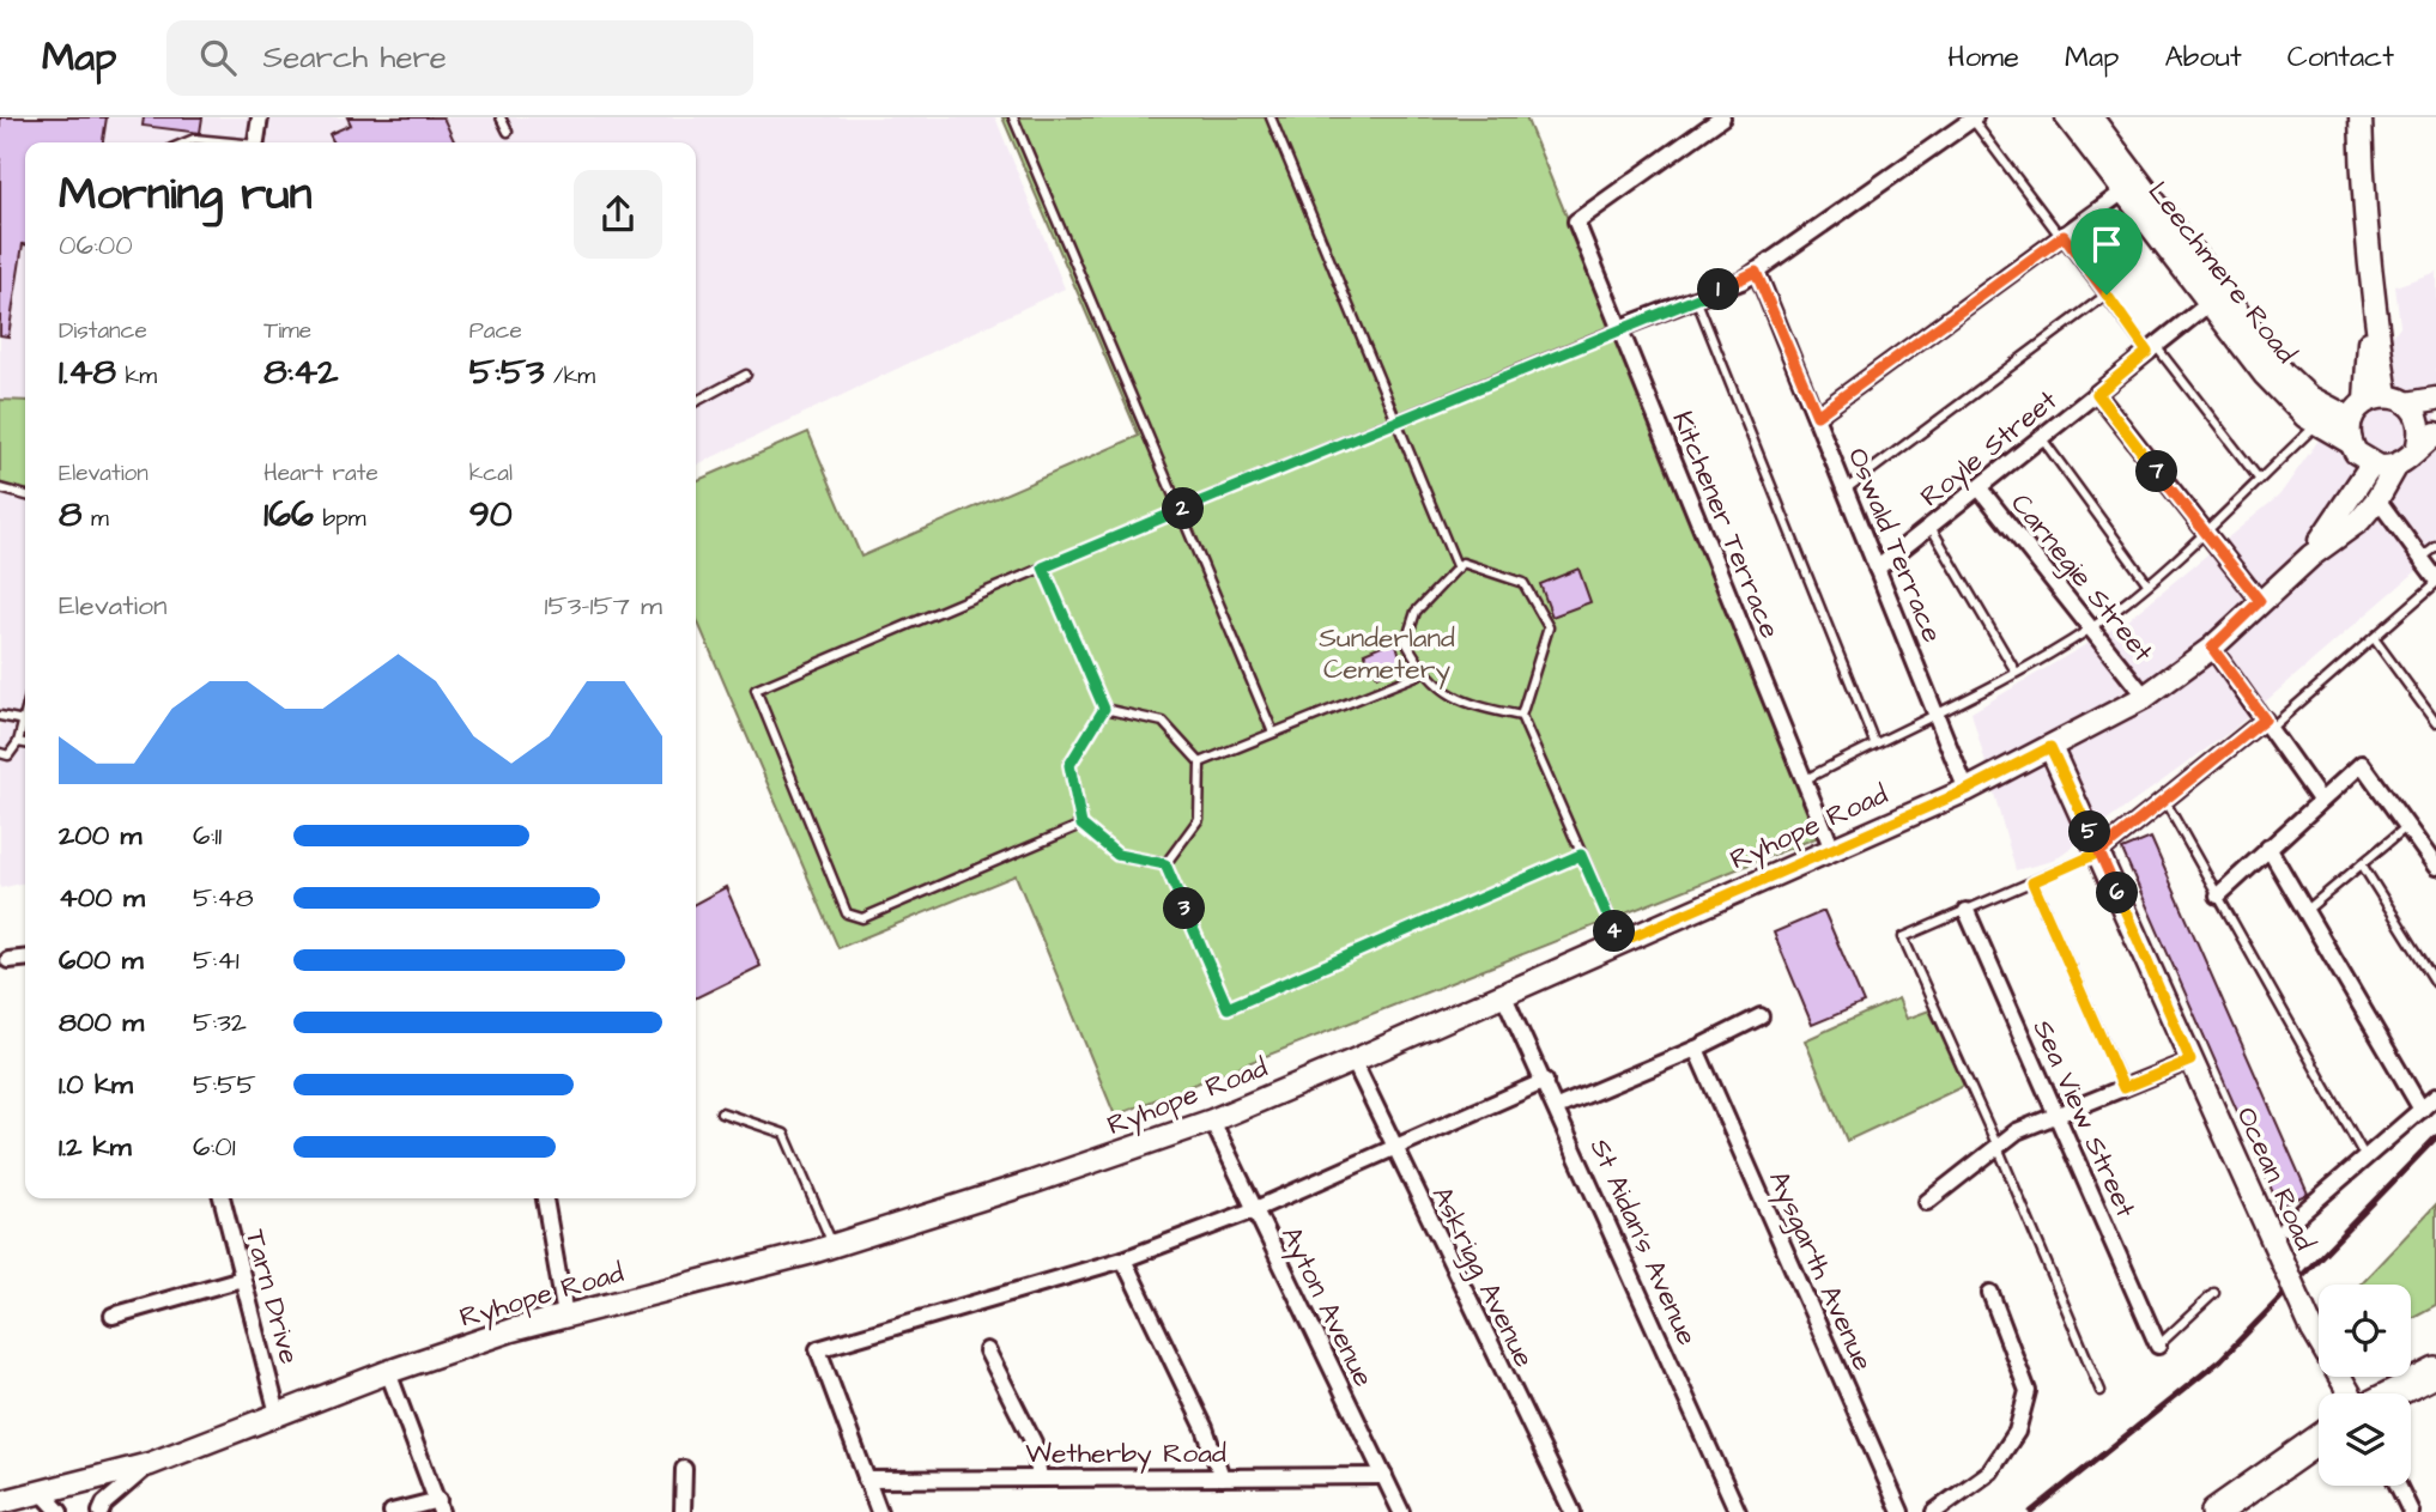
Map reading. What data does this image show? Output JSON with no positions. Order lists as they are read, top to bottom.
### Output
{
  "streets": {
    "main road": ["Leechmere Road", "Ryhope Road", "Ocean Road"],
    "street": [
      "Royle Street",
      "Kitchener Terrace",
      "Oswald Terrace",
      "Carnegie Street",
      "Sea View Street",
      "St Aidan's Avenue",
      "Aysgarth Avenue",
      "Askrigg Avenue",
      "Tarn Drive",
      "Ayton Avenue",
      "Wetherby Road"
    ]
  },
  "crossings": [
    ["Leechmere Road", "Royle Street"],
    ["Leechmere Road", "Ryhope Road"],
    ["Royle Street", "Oswald Terrace"],
    ["Royle Street", "Carnegie Street"],
    ["Kitchener Terrace", "Ryhope Road"],
    ["Oswald Terrace", "Ryhope Road"],
    ["Carnegie Street", "Ryhope Road"],
    ["Ryhope Road", "St Aidan's Avenue"],
    ["Ryhope Road", "Askrigg Avenue"],
    ["Ryhope Road", "Tarn Drive"],
    ["Ryhope Road", "Ayton Avenue"],
    ["Ayton Avenue", "Wetherby Road"]
  ],
  "parks": ["Sunderland Cemetery"],
  "page": {
    "header": "Map",
    "search": "Search here",
    "nav": [
      "Home",
      "Map",
      "About",
      "Contact"
    ],
    "heading": ["Morning run", "06:00"],
    "pins": [
      "1",
      "7",
      "2",
      "5",
      "6",
      "3",
      "4"
    ],
    "stats": [
      ["Distance", "1.48 km"],
      ["Time", "8:42"],
      ["Pace", "5:53 /km"],
      ["Elevation", "8 m"],
      ["Heart rate", "166 bpm"],
      ["kcal", "90"]
    ],
    "chart": ["Elevation", "153–157 m"],
    "list": [
      {
        "name": "200 m",
        "note": "6:11"
      },
      {
        "name": "400 m",
        "note": "5:48"
      },
      {
        "name": "600 m",
        "note": "5:41"
      },
      {
        "name": "800 m",
        "note": "5:32"
      },
      {
        "name": "1.0 km",
        "note": "5:55"
      },
      {
        "name": "1.2 km",
        "note": "6:01"
      }
    ]
  }
}
